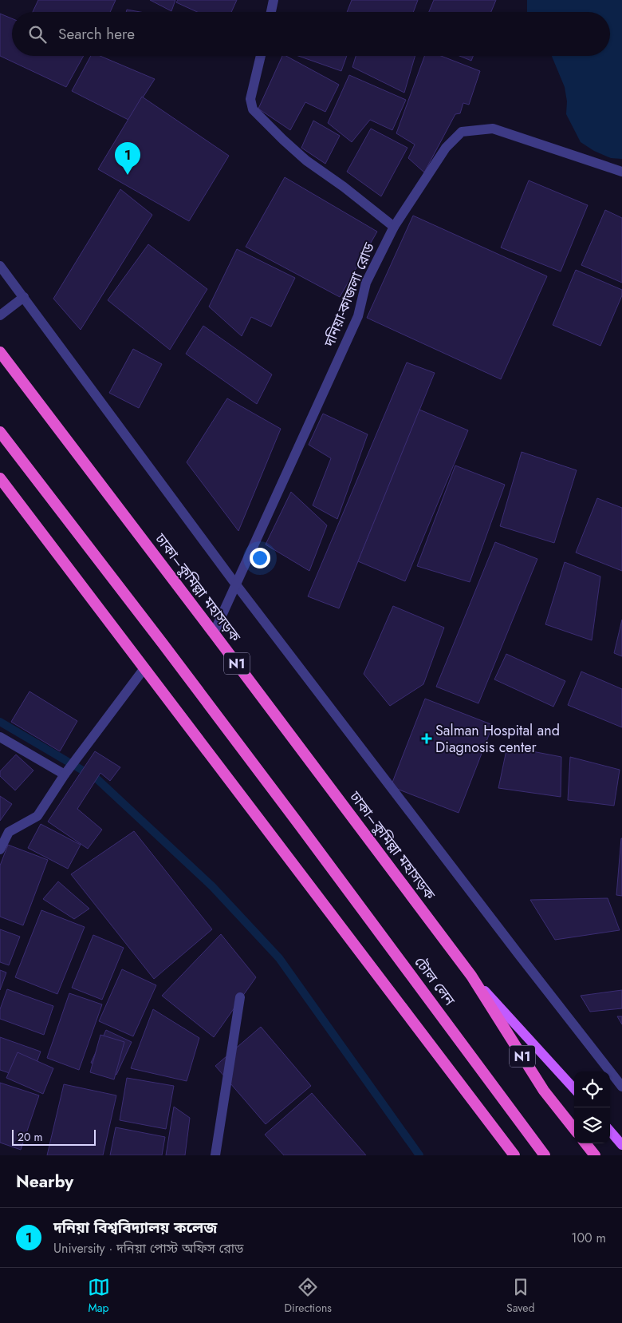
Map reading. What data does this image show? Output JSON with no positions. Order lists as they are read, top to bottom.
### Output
{
  "streets": {
    "highway": ["ঢাকা–কুমিল্লা মহাসড়ক", "N1", "টোল লেন"],
    "street": ["দনিয়া-কাজলা রোড"]
  },
  "crossings": [
    ["দনিয়া-কাজলা রোড", "ঢাকা–কুমিল্লা মহাসড়ক"]
  ],
  "places": {
    "health": ["Salman Hospital and Diagnosis center"]
  },
  "scale_bar": "20 m",
  "page": {
    "search": "Search here",
    "pins": "1",
    "scale": "20 m",
    "heading": "Nearby",
    "list": [
      {
        "mark": "1",
        "name": "দনিয়া বিশ্ববিদ্যালয় কলেজ",
        "note": "University · দনিয়া পোস্ট অফিস রোড",
        "value": "100 m"
      }
    ],
    "nav": ["Map", "Directions", "Saved"]
  }
}
